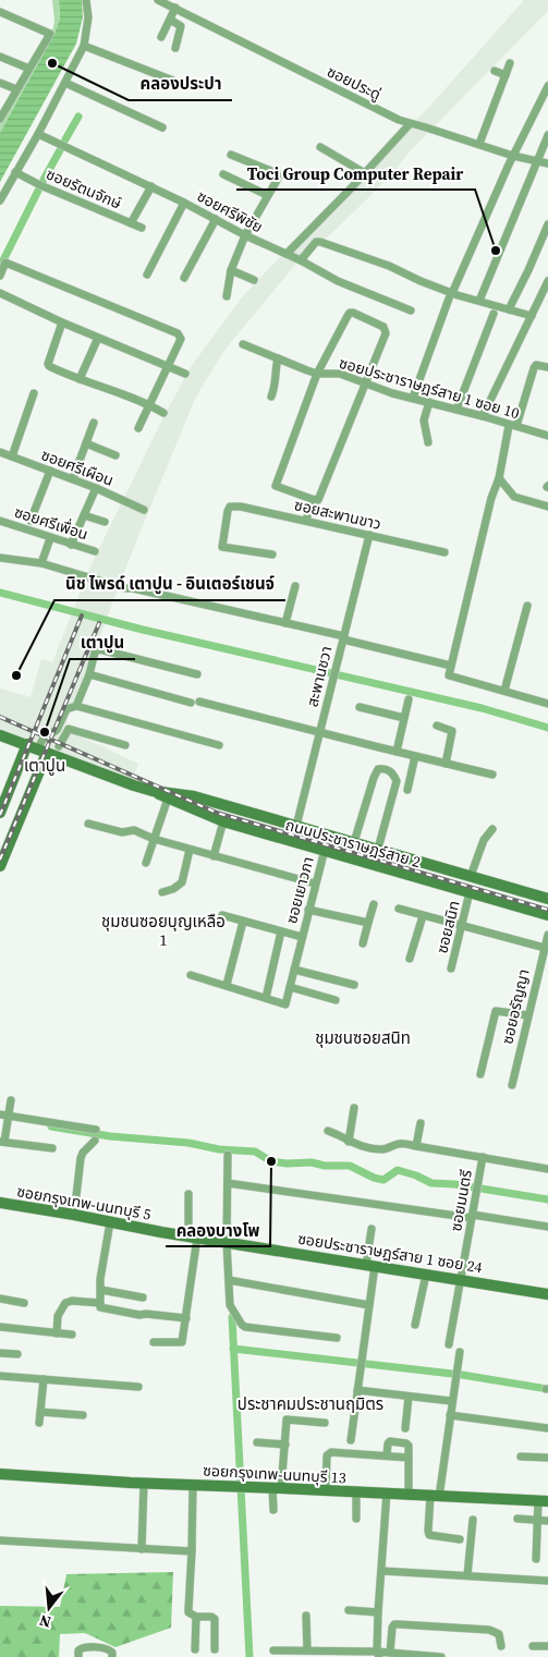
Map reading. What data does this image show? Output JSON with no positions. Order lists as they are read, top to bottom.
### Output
{
  "streets": {
    "main road": [
      "ถนนประชาราษฎร์สาย 2",
      "ซอยกรุงเทพ-นนทบุรี 5",
      "ซอยประชาราษฎร์สาย 1 ซอย 24",
      "ซอยกรุงเทพ-นนทบุรี 13"
    ],
    "street": [
      "ซอยประดู่",
      "ซอยรัตนจักษ์",
      "ซอยศรีพิชัย",
      "ซอยประชาราษฎร์สาย 1 ซอย 10",
      "ซอยศรีเผือน",
      "ซอยสะพานขาว",
      "ซอยศรีเพื่อน",
      "สะพานชวา",
      "ซอยเยาวภา",
      "ซอยสนิท",
      "ซอยอรัญญา",
      "ซอยมนตรี"
    ]
  },
  "crossings": [
    ["ซอยสะพานขาว", "สะพานชวา"],
    ["สะพานชวา", "ถนนประชาราษฎร์สาย 2"],
    ["ถนนประชาราษฎร์สาย 2", "ซอยเยาวภา"],
    ["ถนนประชาราษฎร์สาย 2", "ซอยสนิท"],
    ["ซอยมนตรี", "ซอยประชาราษฎร์สาย 1 ซอย 24"],
    ["ซอยกรุงเทพ-นนทบุรี 5", "ซอยประชาราษฎร์สาย 1 ซอย 24"]
  ],
  "districts": [
    "เตาปูน",
    "ชุมชนซอยบุญเหลือ 1",
    "ชุมชนซอยสนิท",
    "ประชาคมประชานฤมิตร"
  ],
  "places": [
    "คลองประปา",
    "Toci Group Computer Repair",
    "นิช ไพรด์ เตาปูน - อินเตอร์เชนจ์",
    "เตาปูน",
    "คลองบางโพ"
  ],
  "north": "bottom"
}
